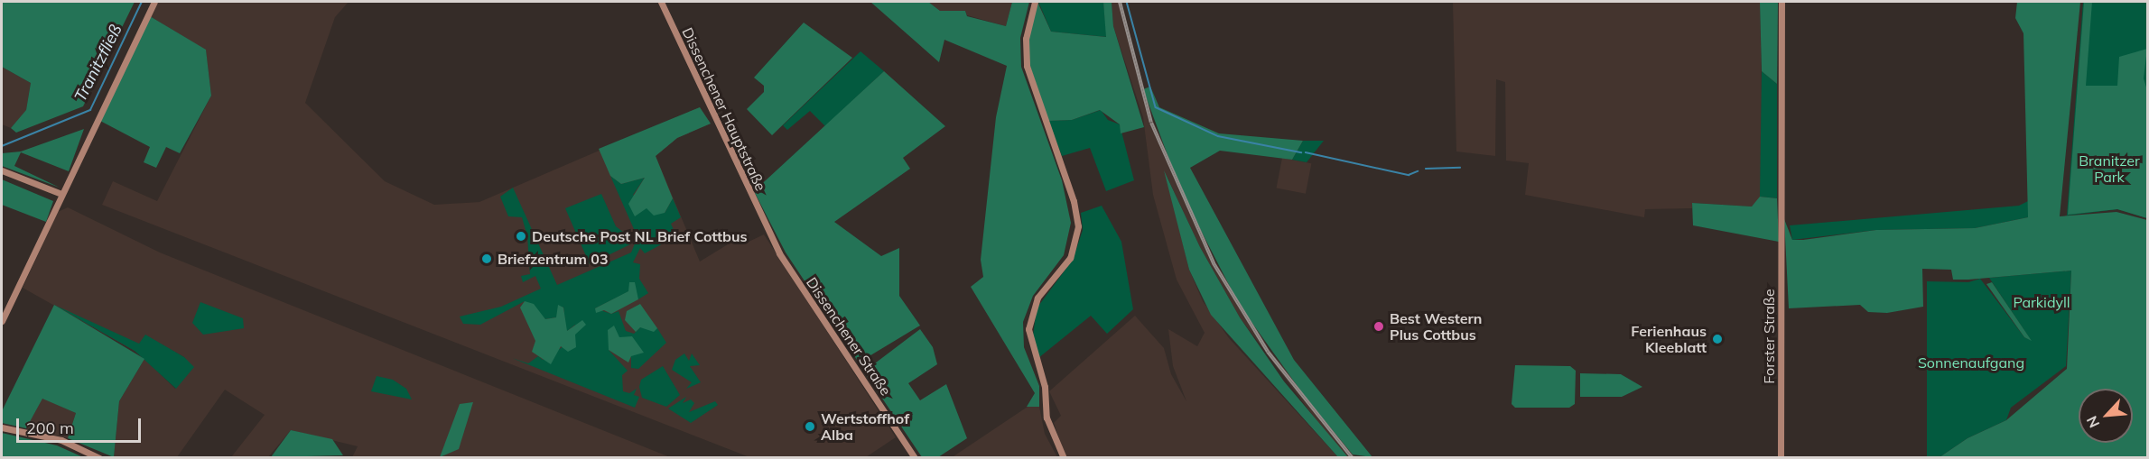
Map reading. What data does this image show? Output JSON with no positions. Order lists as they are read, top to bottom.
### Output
{
  "streets": {
    "street": ["Dissenchener Hauptstraße", "Dissenchener Straße", "Forster Straße"]
  },
  "crossings": [
    ["Dissenchener Hauptstraße", "Dissenchener Straße"]
  ],
  "water": ["Tranitzfließ"],
  "parks": ["Branitzer Park", "Parkidyll", "Sonnenaufgang"],
  "places": [
    "Deutsche Post NL Brief Cottbus",
    "Briefzentrum 03",
    "Best Western Plus Cottbus",
    "Ferienhaus Kleeblatt",
    "Wertstoffhof Alba"
  ],
  "scale_bar": "200 m",
  "north": "bottom left"
}
